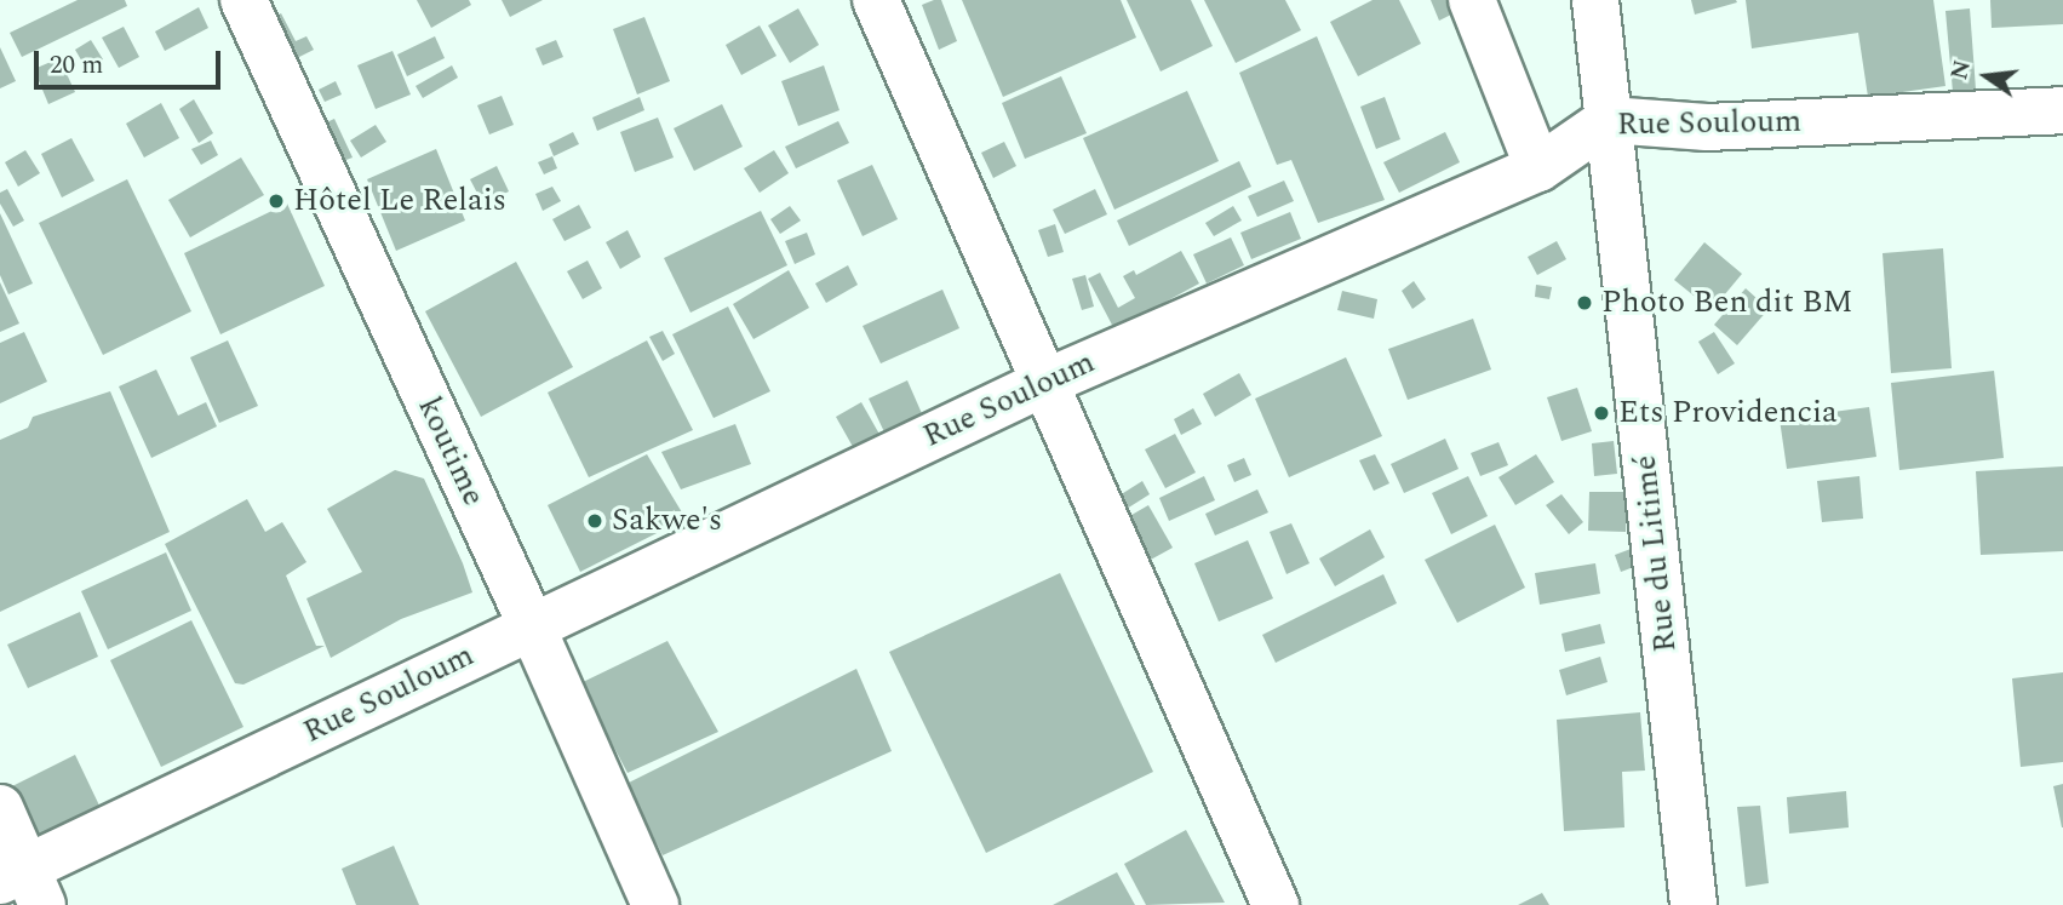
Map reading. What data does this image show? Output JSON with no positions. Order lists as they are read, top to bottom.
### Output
{
  "streets": {
    "street": ["Rue Souloum", "koutime", "Rue du Litimé"]
  },
  "crossings": [
    ["Rue Souloum", "koutime"],
    ["Rue Souloum", "Rue du Litimé"]
  ],
  "places": [
    "Hôtel Le Relais",
    "Photo Ben dit BM",
    "Ets Providencia",
    "Sakwe's"
  ],
  "scale_bar": "20 m",
  "north": "left"
}
